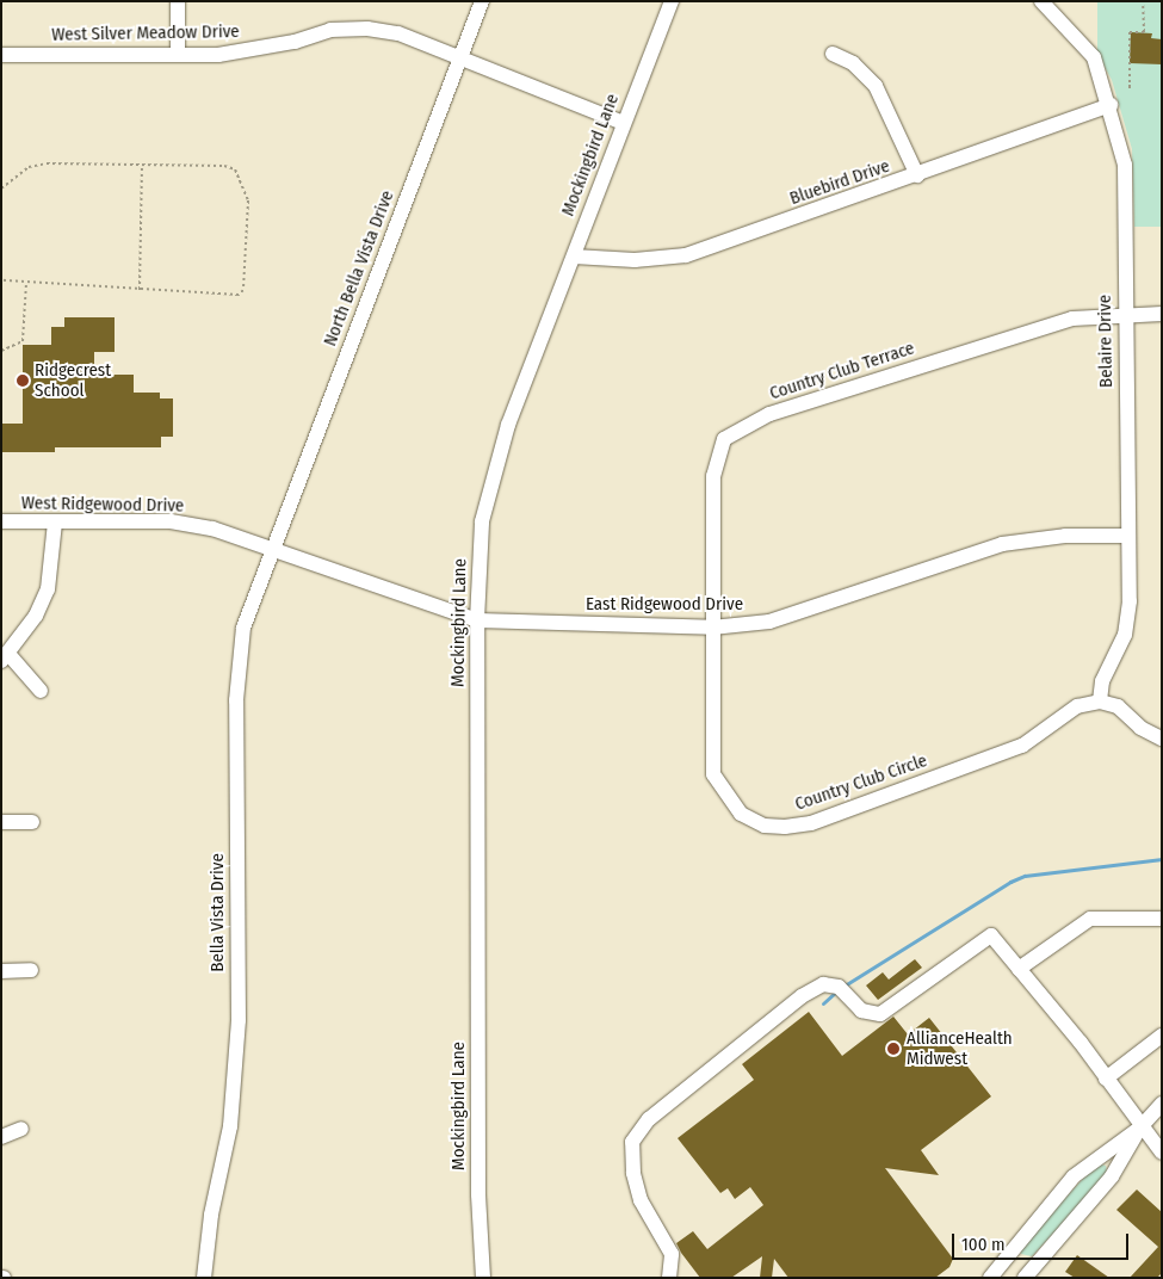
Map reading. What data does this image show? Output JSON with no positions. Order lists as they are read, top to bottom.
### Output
{
  "streets": {
    "street": [
      "West Silver Meadow Drive",
      "Mockingbird Lane",
      "Bluebird Drive",
      "North Bella Vista Drive",
      "Belaire Drive",
      "Country Club Terrace",
      "West Ridgewood Drive",
      "East Ridgewood Drive",
      "Country Club Circle",
      "Bella Vista Drive"
    ]
  },
  "crossings": [
    ["West Silver Meadow Drive", "Mockingbird Lane"],
    ["West Silver Meadow Drive", "North Bella Vista Drive"],
    ["Mockingbird Lane", "Bluebird Drive"],
    ["Mockingbird Lane", "East Ridgewood Drive"],
    ["Bluebird Drive", "Belaire Drive"],
    ["North Bella Vista Drive", "West Ridgewood Drive"],
    ["North Bella Vista Drive", "East Ridgewood Drive"],
    ["North Bella Vista Drive", "Bella Vista Drive"],
    ["Belaire Drive", "Country Club Terrace"],
    ["Belaire Drive", "East Ridgewood Drive"],
    ["Belaire Drive", "Country Club Circle"],
    ["Country Club Terrace", "East Ridgewood Drive"],
    ["Country Club Terrace", "Country Club Circle"],
    ["West Ridgewood Drive", "East Ridgewood Drive"],
    ["West Ridgewood Drive", "Bella Vista Drive"],
    ["East Ridgewood Drive", "Country Club Circle"],
    ["East Ridgewood Drive", "Bella Vista Drive"]
  ],
  "places": ["Ridgecrest School", "AllianceHealth Midwest"],
  "scale_bar": "100 m"
}
